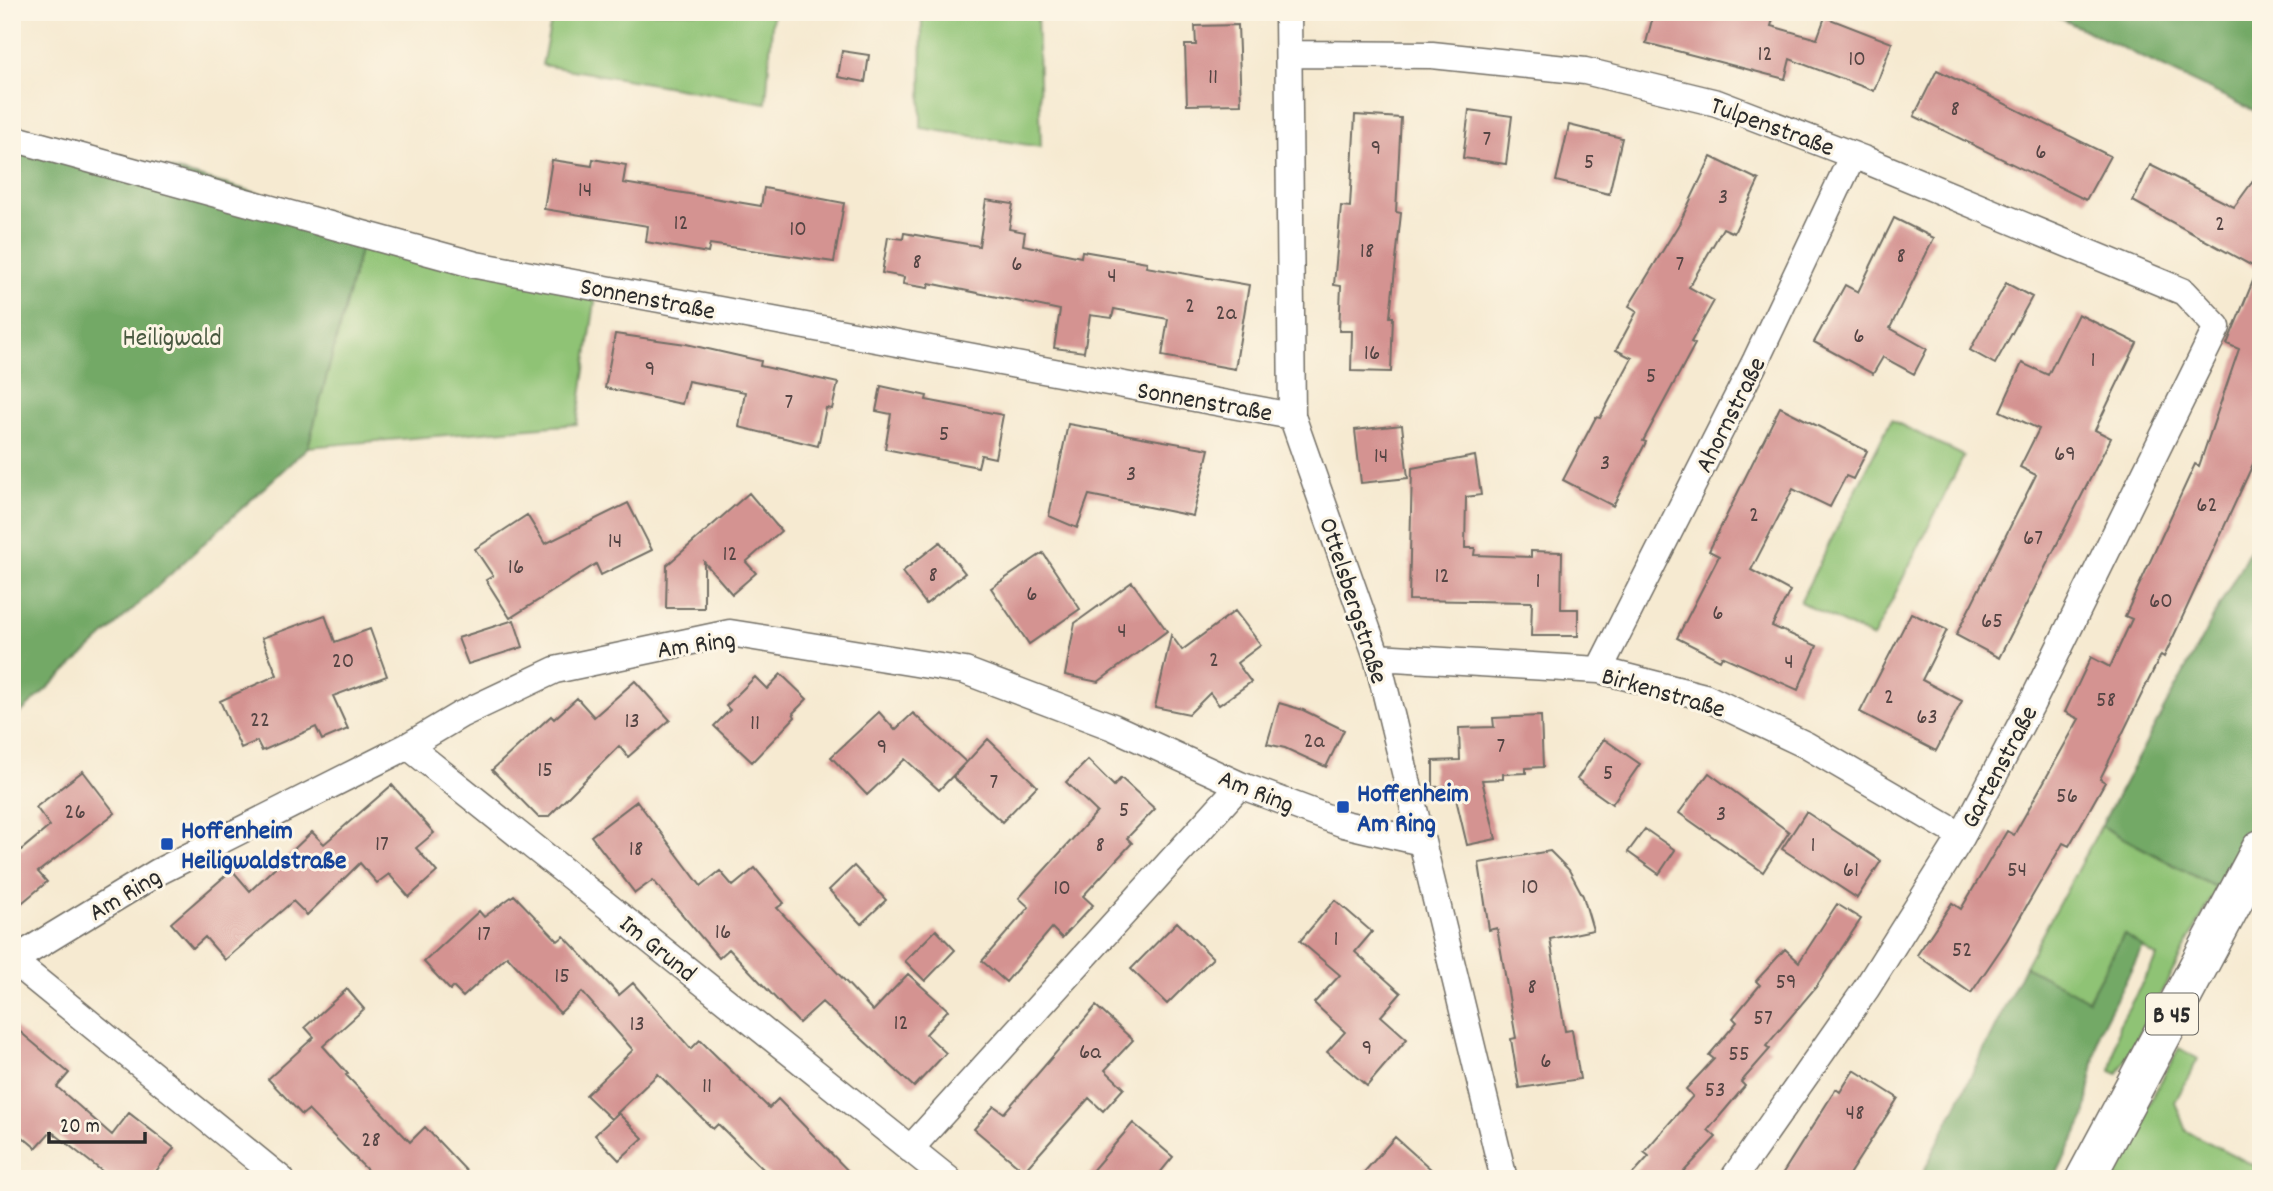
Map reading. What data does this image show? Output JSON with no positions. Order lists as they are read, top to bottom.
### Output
{
  "streets": {
    "main road": ["B 45"],
    "street": [
      "Tulpenstraße",
      "Sonnenstraße",
      "Ahornstraße",
      "Ottelsbergstraße",
      "Am Ring",
      "Birkenstraße",
      "Gartenstraße",
      "Im Grund"
    ]
  },
  "crossings": [
    ["Tulpenstraße", "Ahornstraße"],
    ["Tulpenstraße", "Ottelsbergstraße"],
    ["Tulpenstraße", "Gartenstraße"],
    ["Sonnenstraße", "Ottelsbergstraße"],
    ["Ahornstraße", "Birkenstraße"],
    ["Ottelsbergstraße", "Am Ring"],
    ["Ottelsbergstraße", "Birkenstraße"],
    ["Am Ring", "Im Grund"],
    ["Birkenstraße", "Gartenstraße"]
  ],
  "parks": ["Heiligwald"],
  "places": {
    "transit": ["Hoffenheim Am Ring", "Hoffenheim Heiligwaldstraße"]
  },
  "house_numbers": [
    "12",
    "10",
    "11",
    "8",
    "7",
    "9",
    "6",
    "5",
    "14",
    "3",
    "12",
    "2",
    "10",
    "18",
    "8",
    "8",
    "6",
    "7",
    "4",
    "2",
    "2a",
    "6",
    "16",
    "1",
    "9",
    "5",
    "7",
    "5",
    "69",
    "14",
    "3",
    "3",
    "62",
    "2",
    "67",
    "14",
    "12",
    "16",
    "8",
    "12",
    "1",
    "6",
    "60",
    "6",
    "65",
    "4",
    "2",
    "20",
    "4",
    "2",
    "58",
    "63",
    "22",
    "13",
    "11",
    "2a",
    "7",
    "9",
    "15",
    "5",
    "7",
    "56",
    "5",
    "26",
    "3",
    "17",
    "8",
    "1",
    "18",
    "61",
    "54",
    "10",
    "10",
    "16",
    "17",
    "1",
    "52",
    "15",
    "59",
    "8",
    "57",
    "12",
    "13",
    "9",
    "6a",
    "55",
    "6",
    "11",
    "53",
    "48",
    "28"
  ],
  "scale_bar": "20 m"
}
